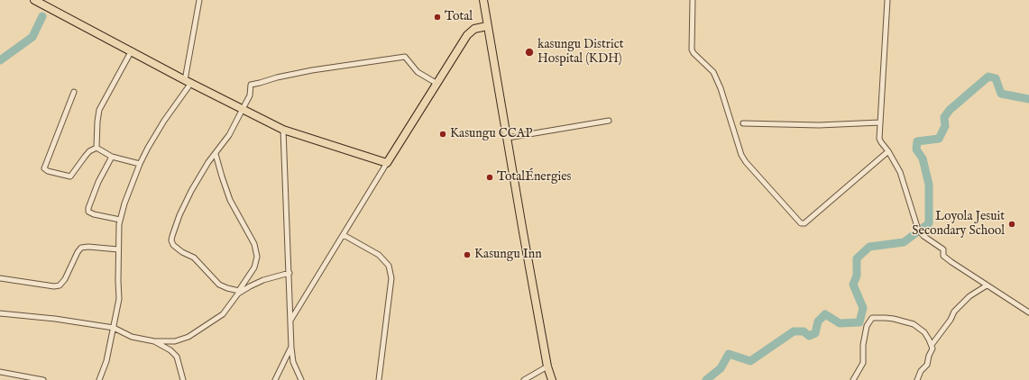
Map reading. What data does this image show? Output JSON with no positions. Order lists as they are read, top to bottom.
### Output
{
  "places": [
    "Total",
    "kasungu District Hospital (KDH)",
    "Kasungu CCAP",
    "TotalÉnergies",
    "Loyola Jesuit Secondary School",
    "Kasungu Inn"
  ]
}
